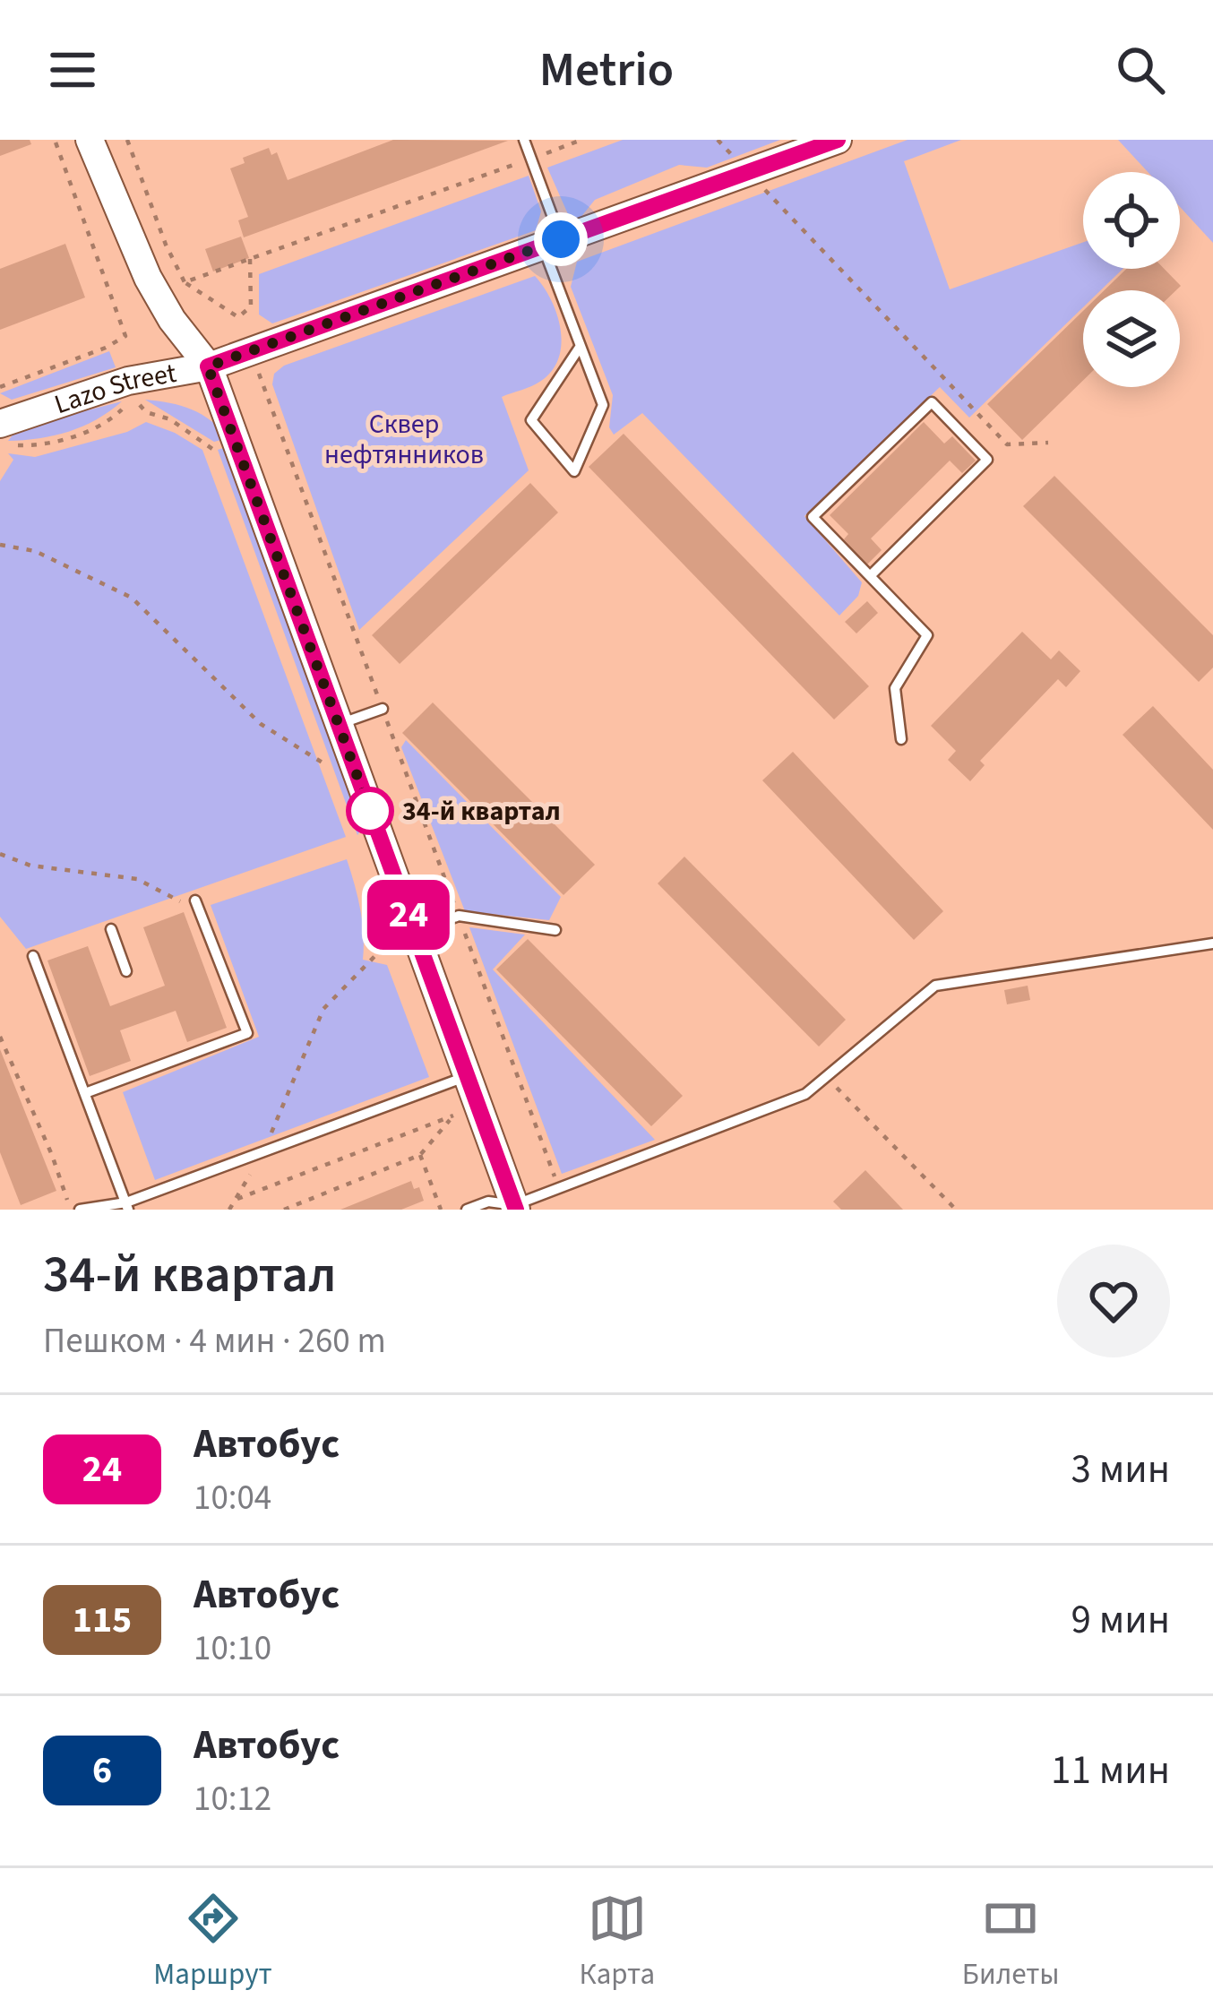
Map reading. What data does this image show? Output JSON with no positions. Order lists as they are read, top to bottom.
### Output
{
  "streets": {
    "main road": ["Lazo Street"]
  },
  "parks": ["Сквер нефтянников"],
  "places": ["34-й квартал"],
  "lines": ["bus line 24"],
  "page": {
    "header": "Metrio",
    "on_map": "24",
    "heading": ["34-й квартал", "Пешком · 4 мин · 260 m"],
    "list": [
      {
        "mark": "24",
        "name": "Автобус",
        "note": "10:04",
        "value": "3 мин"
      },
      {
        "mark": "115",
        "name": "Автобус",
        "note": "10:10",
        "value": "9 мин"
      },
      {
        "mark": "6",
        "name": "Автобус",
        "note": "10:12",
        "value": "11 мин"
      }
    ],
    "tabs": ["Маршрут", "Карта", "Билеты"]
  }
}
